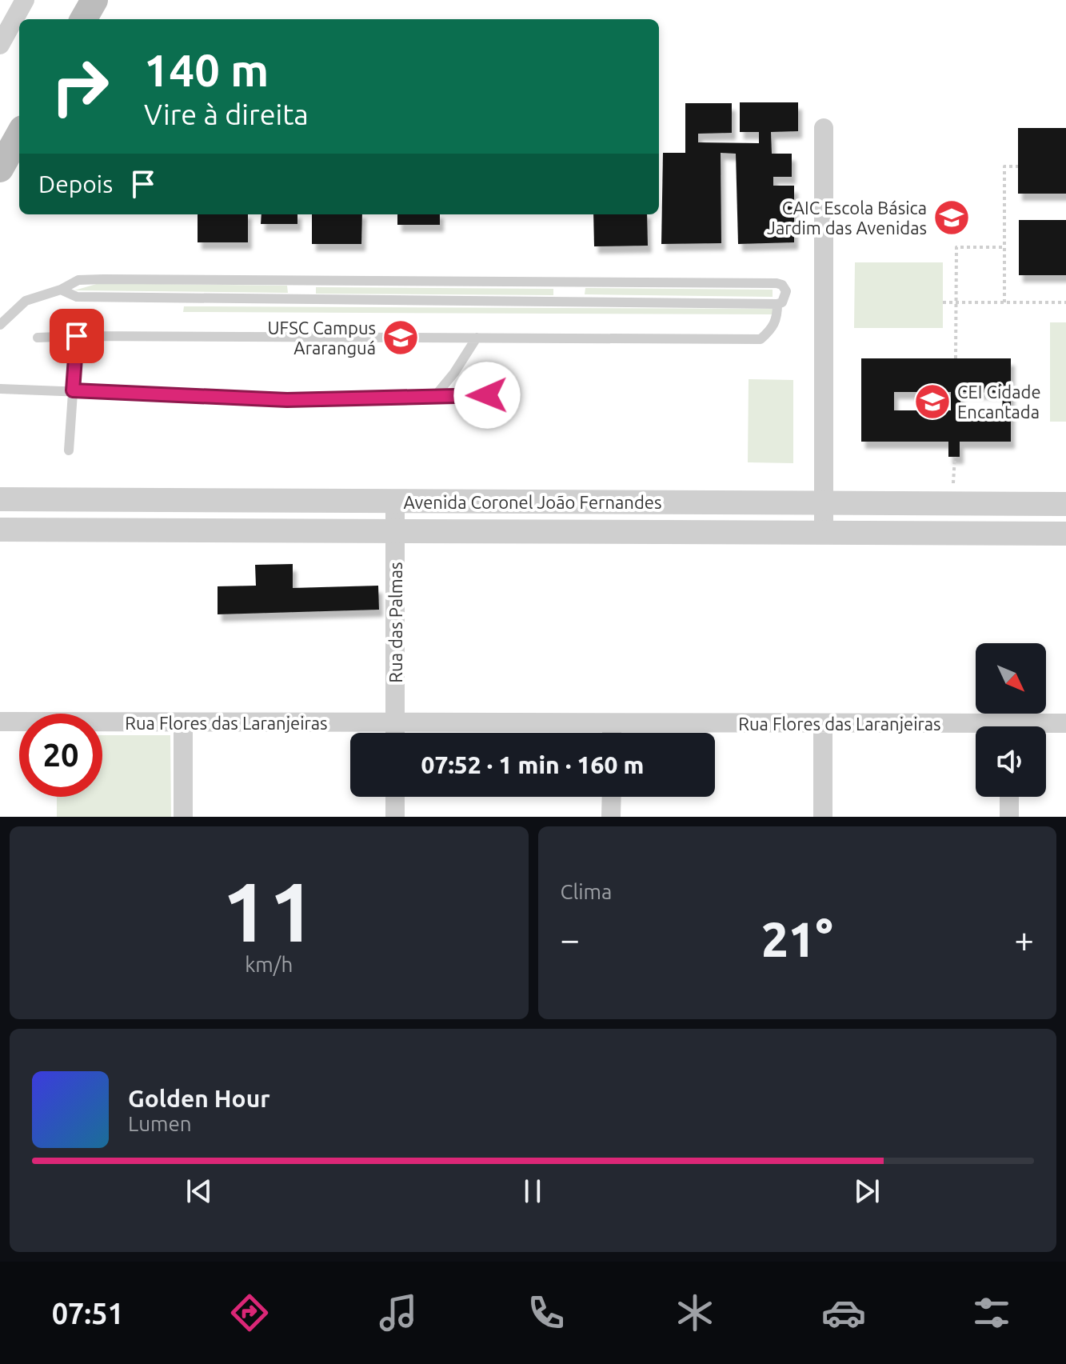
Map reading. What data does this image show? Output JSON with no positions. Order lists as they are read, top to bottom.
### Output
{
  "streets": {
    "street": ["Avenida Coronel João Fernandes", "Rua das Palmas", "Rua Flores das Laranjeiras"]
  },
  "crossings": [
    ["Avenida Coronel João Fernandes", "Rua das Palmas"],
    ["Rua das Palmas", "Rua Flores das Laranjeiras"]
  ],
  "places": {
    "school or university": ["CAIC Escola Básica Jardim das Avenidas", "UFSC Campus Araranguá", "CEI Cidade Encantada"]
  },
  "north": "bottom right",
  "page": {
    "turn": ["140 m", "Vire à direita"],
    "then": "Depois",
    "limit": "20",
    "trip": "07:52 · 1 min · 160 m",
    "tile": [
      ["11", "km/h"],
      "Clima"
    ],
    "heat": ["−", "21°", "+"],
    "song": ["Golden Hour", "Lumen"],
    "tabs": "07:51"
  }
}
